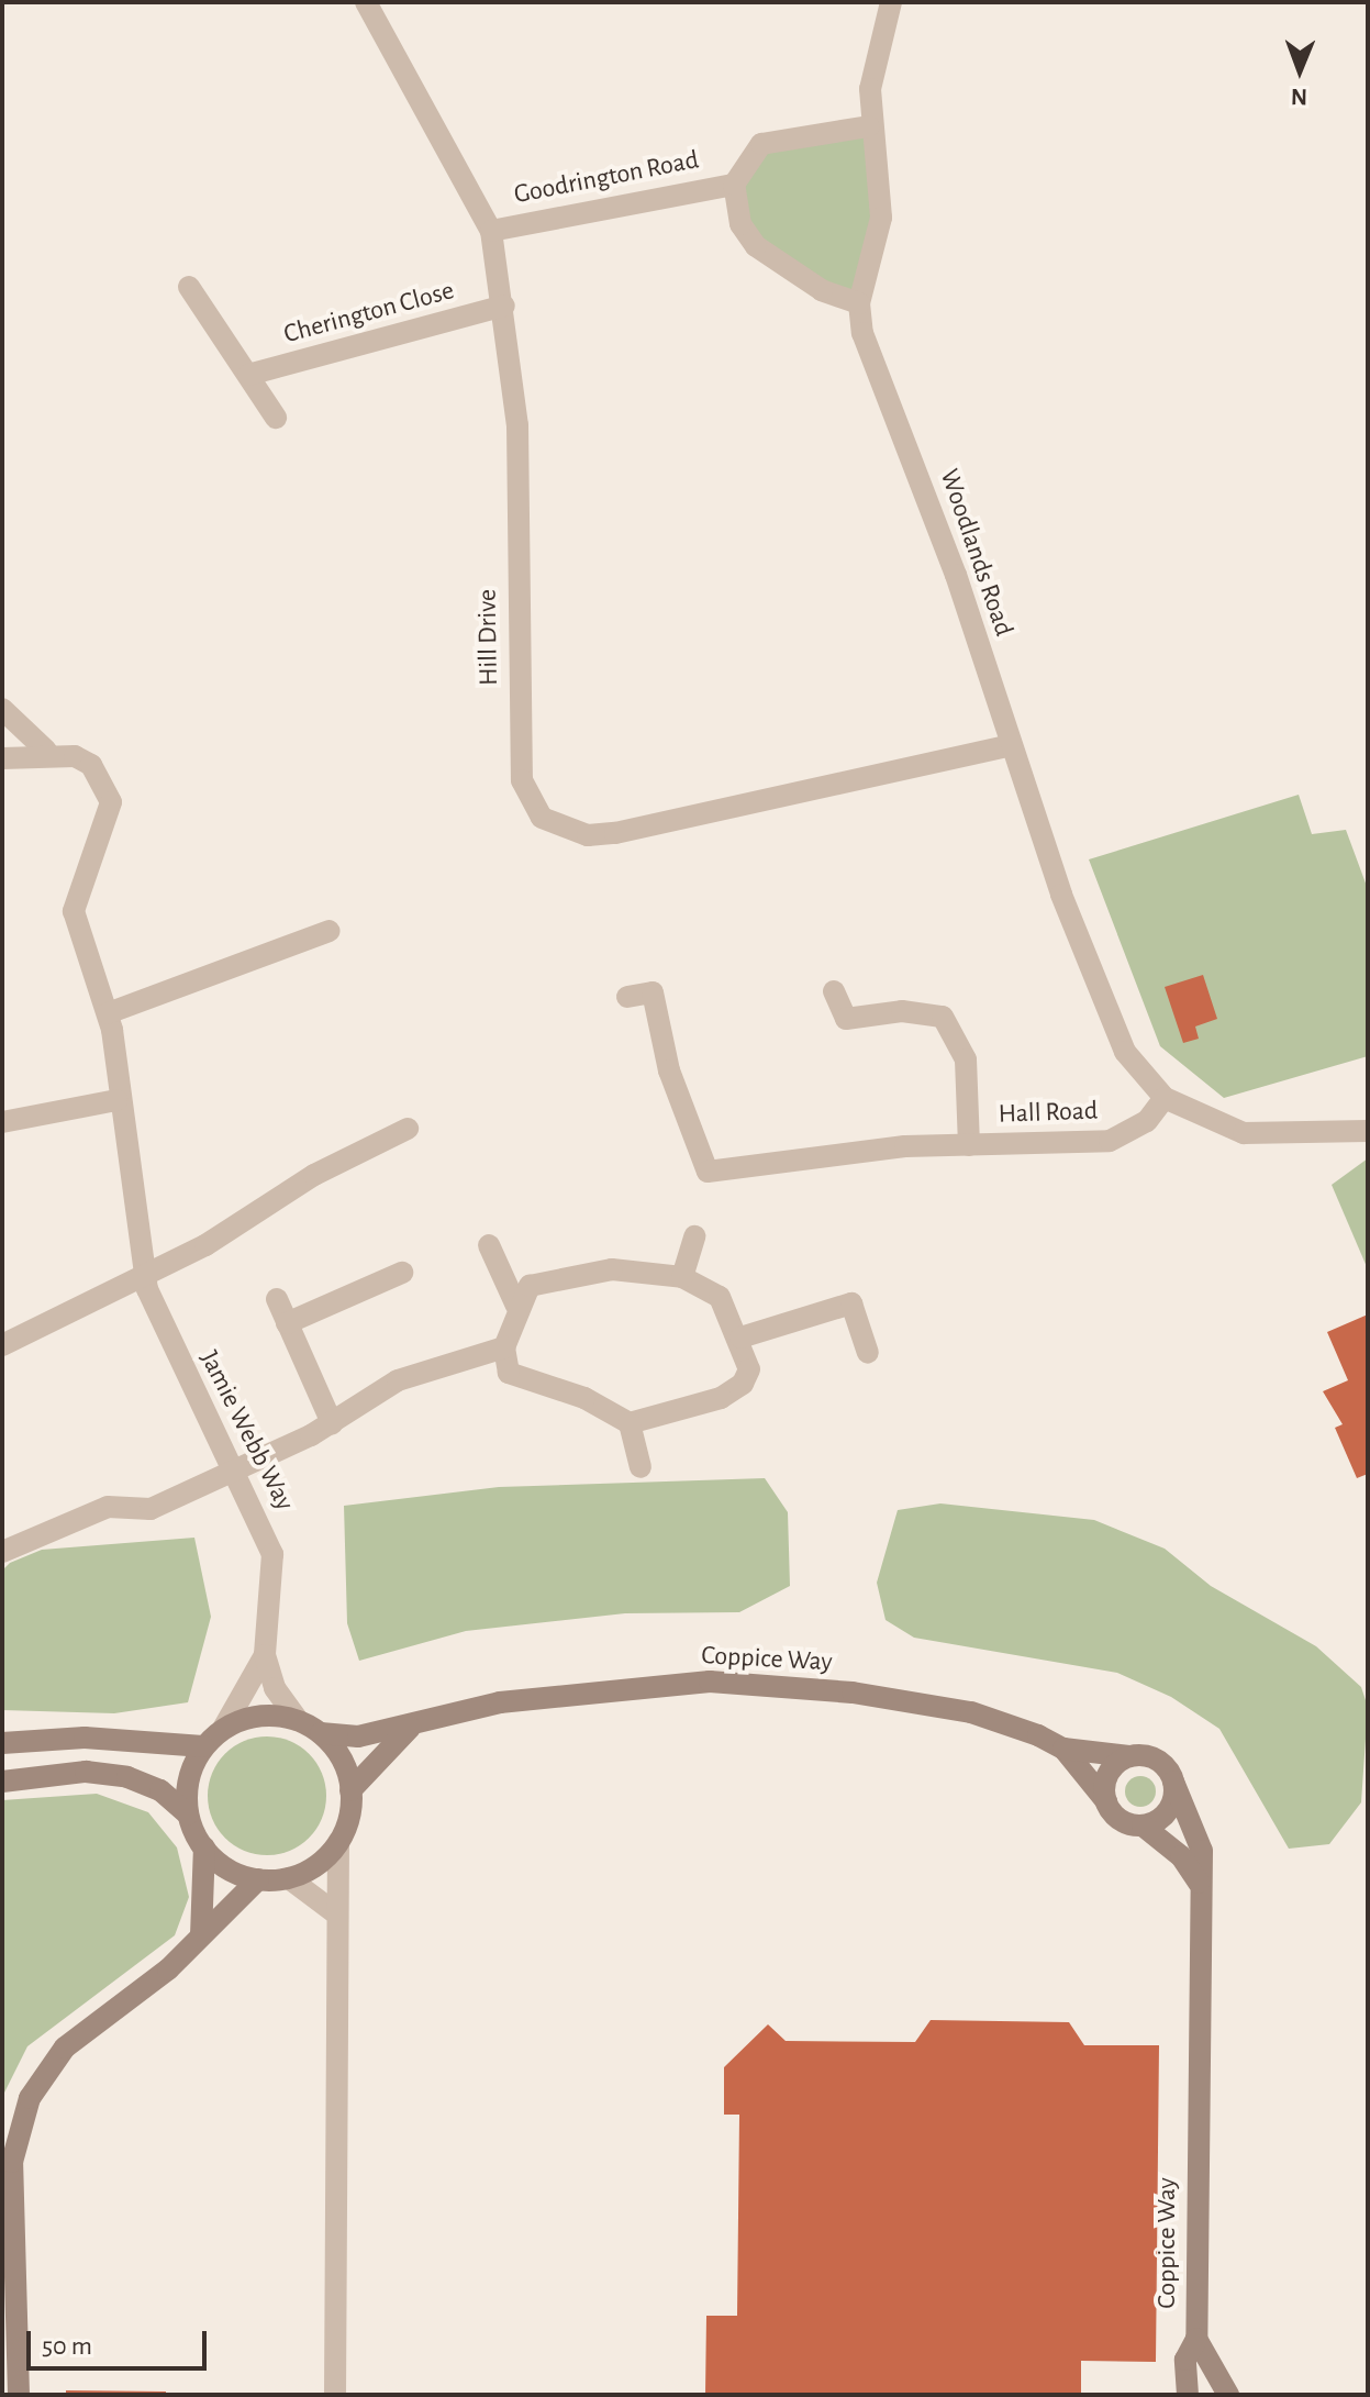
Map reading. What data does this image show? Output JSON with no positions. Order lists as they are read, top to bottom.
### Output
{
  "streets": {
    "street": [
      "Goodrington Road",
      "Cherington Close",
      "Woodlands Road",
      "Hill Drive",
      "Hall Road",
      "Jamie Webb Way",
      "Coppice Way"
    ]
  },
  "crossings": [
    ["Goodrington Road", "Woodlands Road"],
    ["Goodrington Road", "Hill Drive"],
    ["Cherington Close", "Hill Drive"],
    ["Woodlands Road", "Hill Drive"],
    ["Woodlands Road", "Hall Road"],
    ["Jamie Webb Way", "Coppice Way"]
  ],
  "scale_bar": "50 m",
  "north": "bottom"
}
